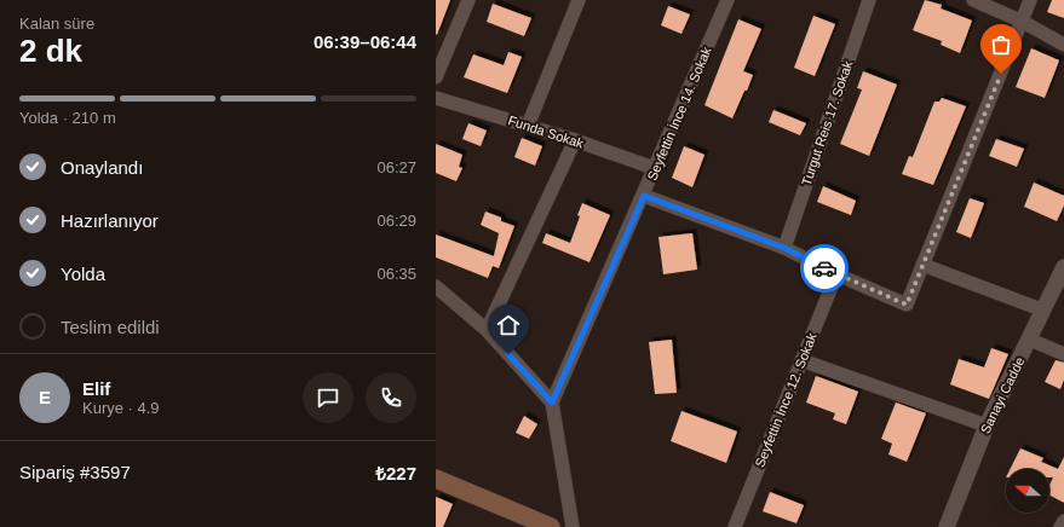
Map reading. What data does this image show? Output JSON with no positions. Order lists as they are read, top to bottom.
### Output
{
  "streets": {
    "street": [
      "Seyfettin İnce 14. Sokak",
      "Turgut Reis 17. Sokak",
      "Funda Sokak",
      "Sanayi Cadde",
      "Seyfettin İnce 12. Sokak"
    ]
  },
  "crossings": [
    ["Seyfettin İnce 14. Sokak", "Funda Sokak"]
  ],
  "north": "left",
  "page": {
    "heading": ["2 dk", "Kalan süre", "06:39–06:44"],
    "panel": [
      "Elif",
      "Kurye · 4.9",
      "Sipariş #3597",
      "₺227"
    ],
    "bar": "Yolda · 210 m",
    "list": [
      ["Onaylandı", "06:27"],
      ["Hazırlanıyor", "06:29"],
      ["Yolda", "06:35"],
      "Teslim edildi"
    ],
    "round": "E"
  }
}
